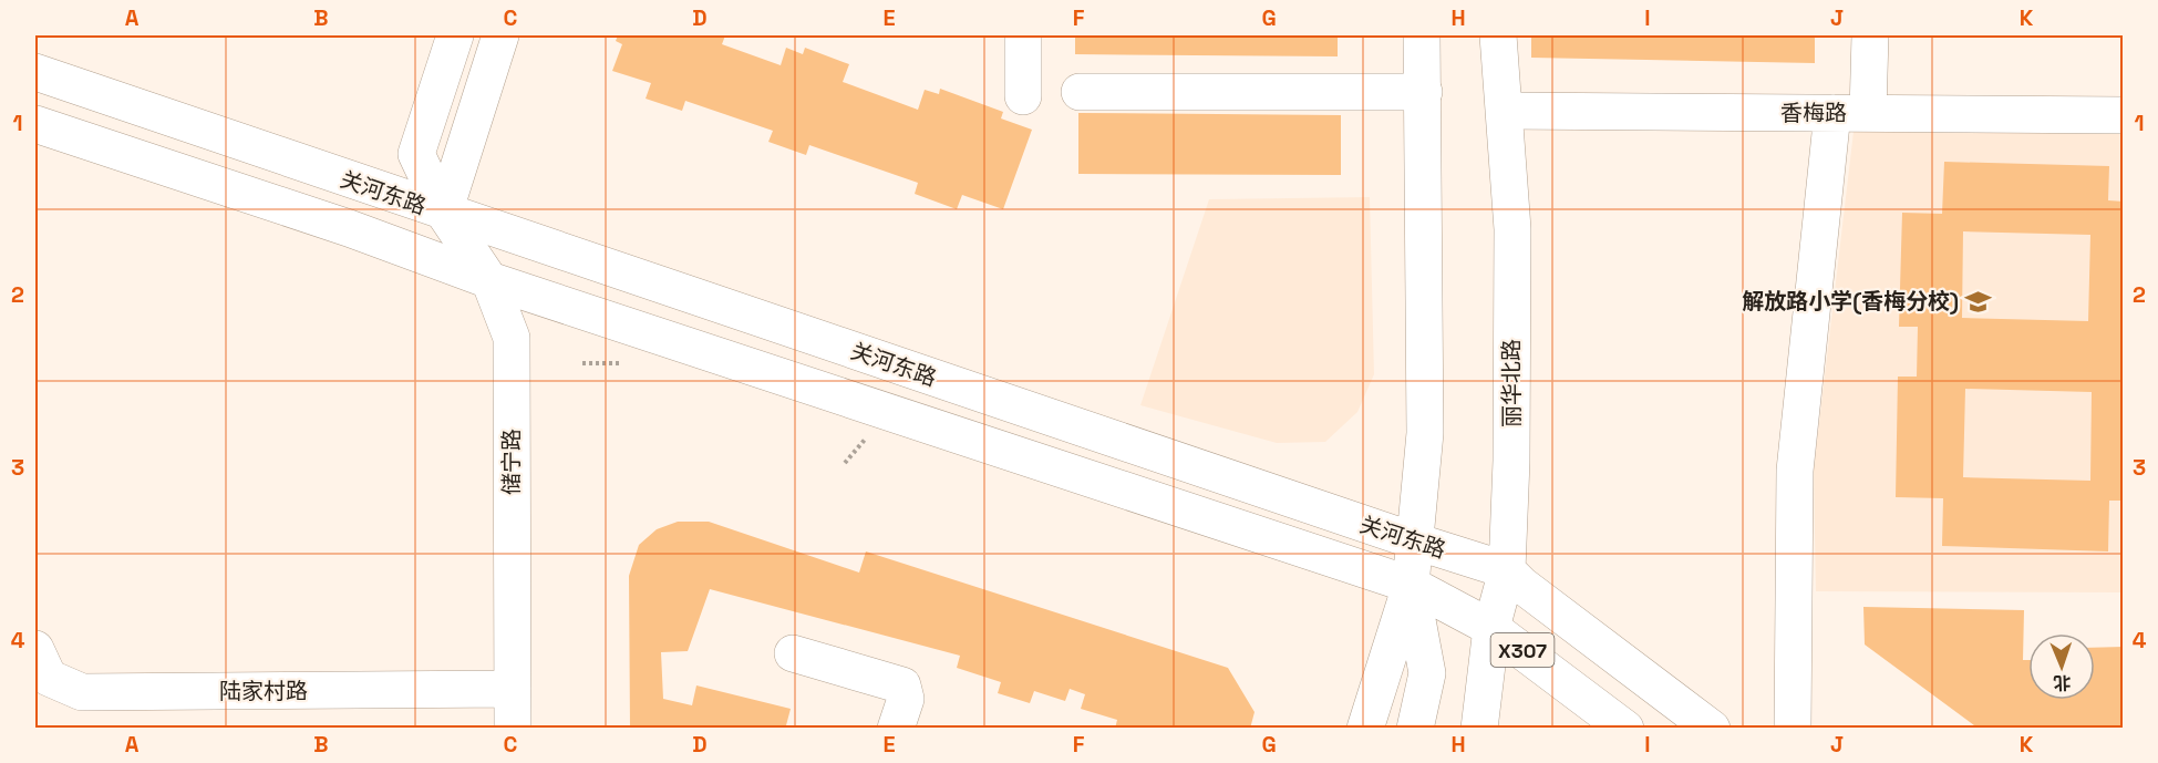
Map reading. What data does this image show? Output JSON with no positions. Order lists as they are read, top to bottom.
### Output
{
  "streets": {
    "main road": [
      "香梅路",
      "关河东路",
      "丽华北路",
      "储宁路",
      "X307",
      "陆家村路"
    ]
  },
  "crossings": [
    ["香梅路", "丽华北路"],
    ["关河东路", "丽华北路"],
    ["关河东路", "储宁路"],
    ["储宁路", "陆家村路"]
  ],
  "places": {
    "school or university": ["解放路小学(香梅分校)"]
  },
  "north": "bottom",
  "grid": {
    "columns": [
      "A",
      "B",
      "C",
      "D",
      "E",
      "F",
      "G",
      "H",
      "I",
      "J",
      "K"
    ],
    "rows": [
      "1",
      "2",
      "3",
      "4"
    ]
  }
}
